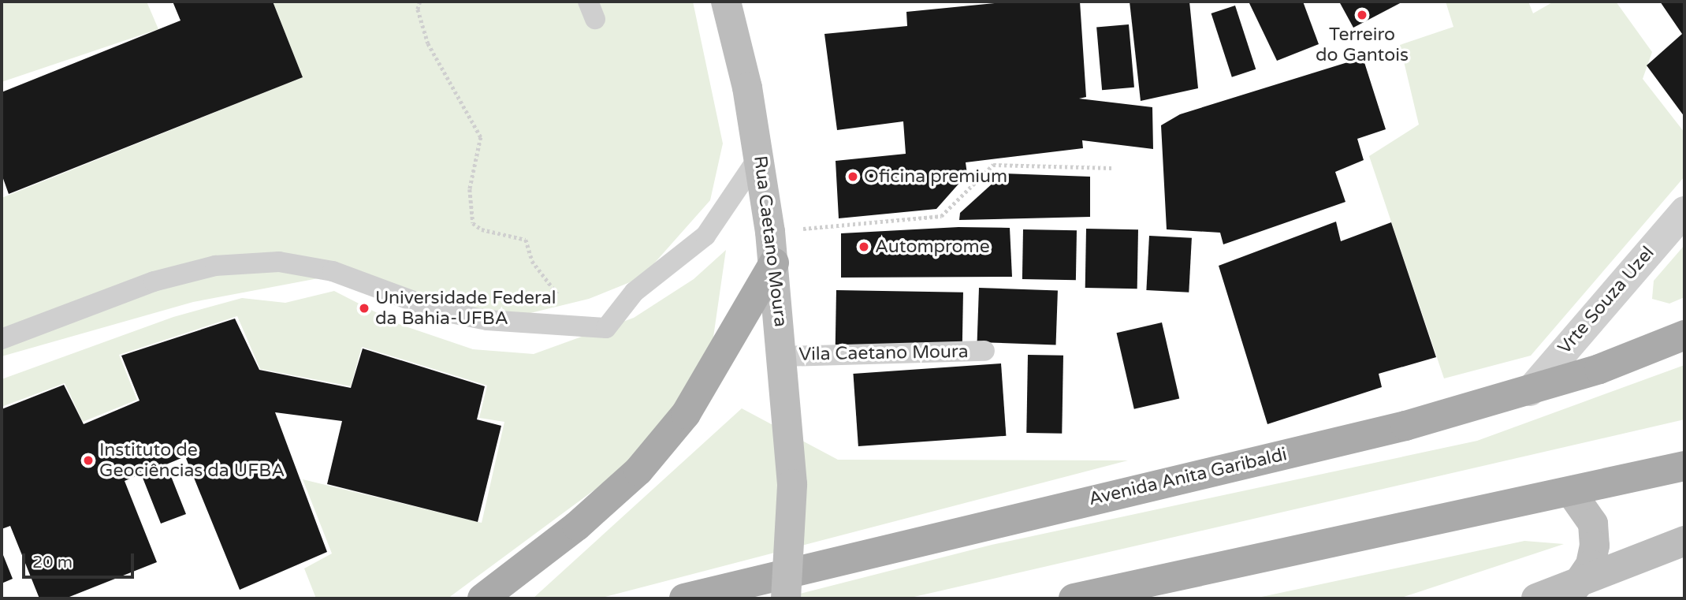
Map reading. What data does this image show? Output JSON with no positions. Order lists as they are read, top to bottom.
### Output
{
  "streets": {
    "main road": ["Rua Caetano Moura", "Avenida Anita Garibaldi"],
    "street": ["Vrte Souza Uzel"],
    "lane": ["Vila Caetano Moura"]
  },
  "crossings": [
    ["Rua Caetano Moura", "Vila Caetano Moura"],
    ["Vrte Souza Uzel", "Avenida Anita Garibaldi"]
  ],
  "places": [
    "Terreiro do Gantois",
    "Oficina premium",
    "Automprome",
    "Universidade Federal da Bahia-UFBA",
    "Instituto de Geociências da UFBA"
  ],
  "scale_bar": "20 m"
}
